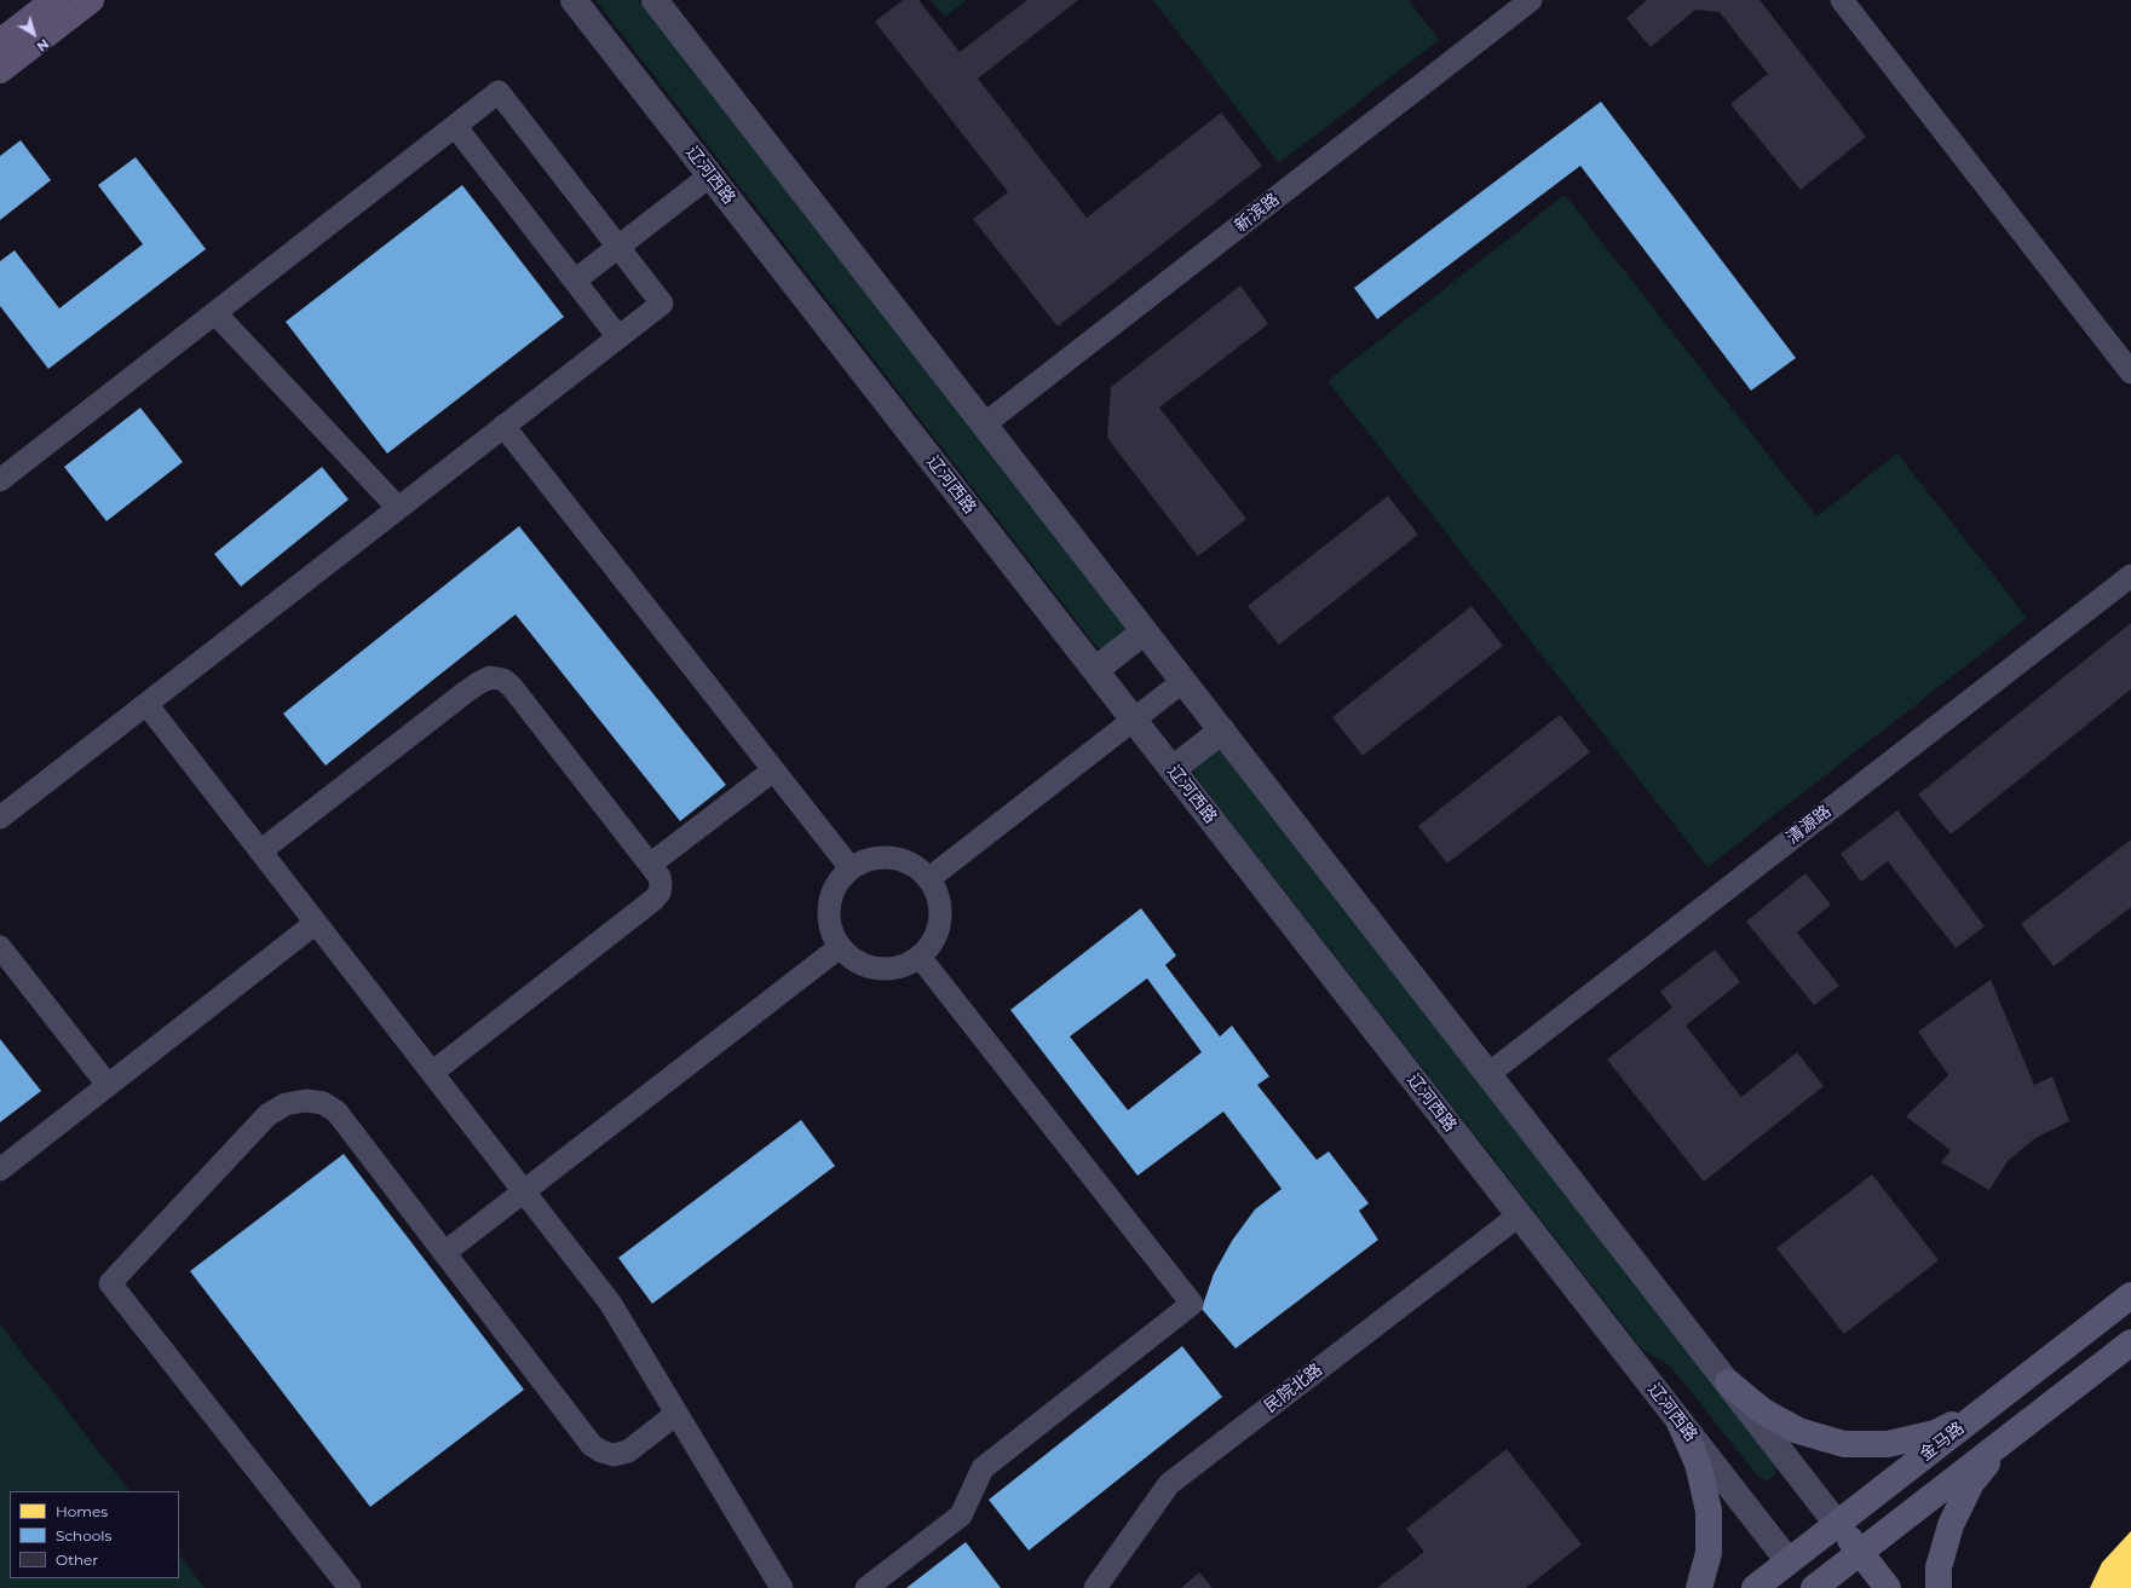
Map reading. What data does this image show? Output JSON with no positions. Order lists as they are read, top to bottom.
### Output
{
  "streets": {
    "main road": ["辽河西路", "金马路"],
    "street": ["新滨路", "清源路", "民院北路"]
  },
  "crossings": [
    ["辽河西路", "民院北路"],
    ["辽河西路", "金马路"]
  ],
  "legend": ["Homes", "Schools", "Other"],
  "north": "bottom right"
}
